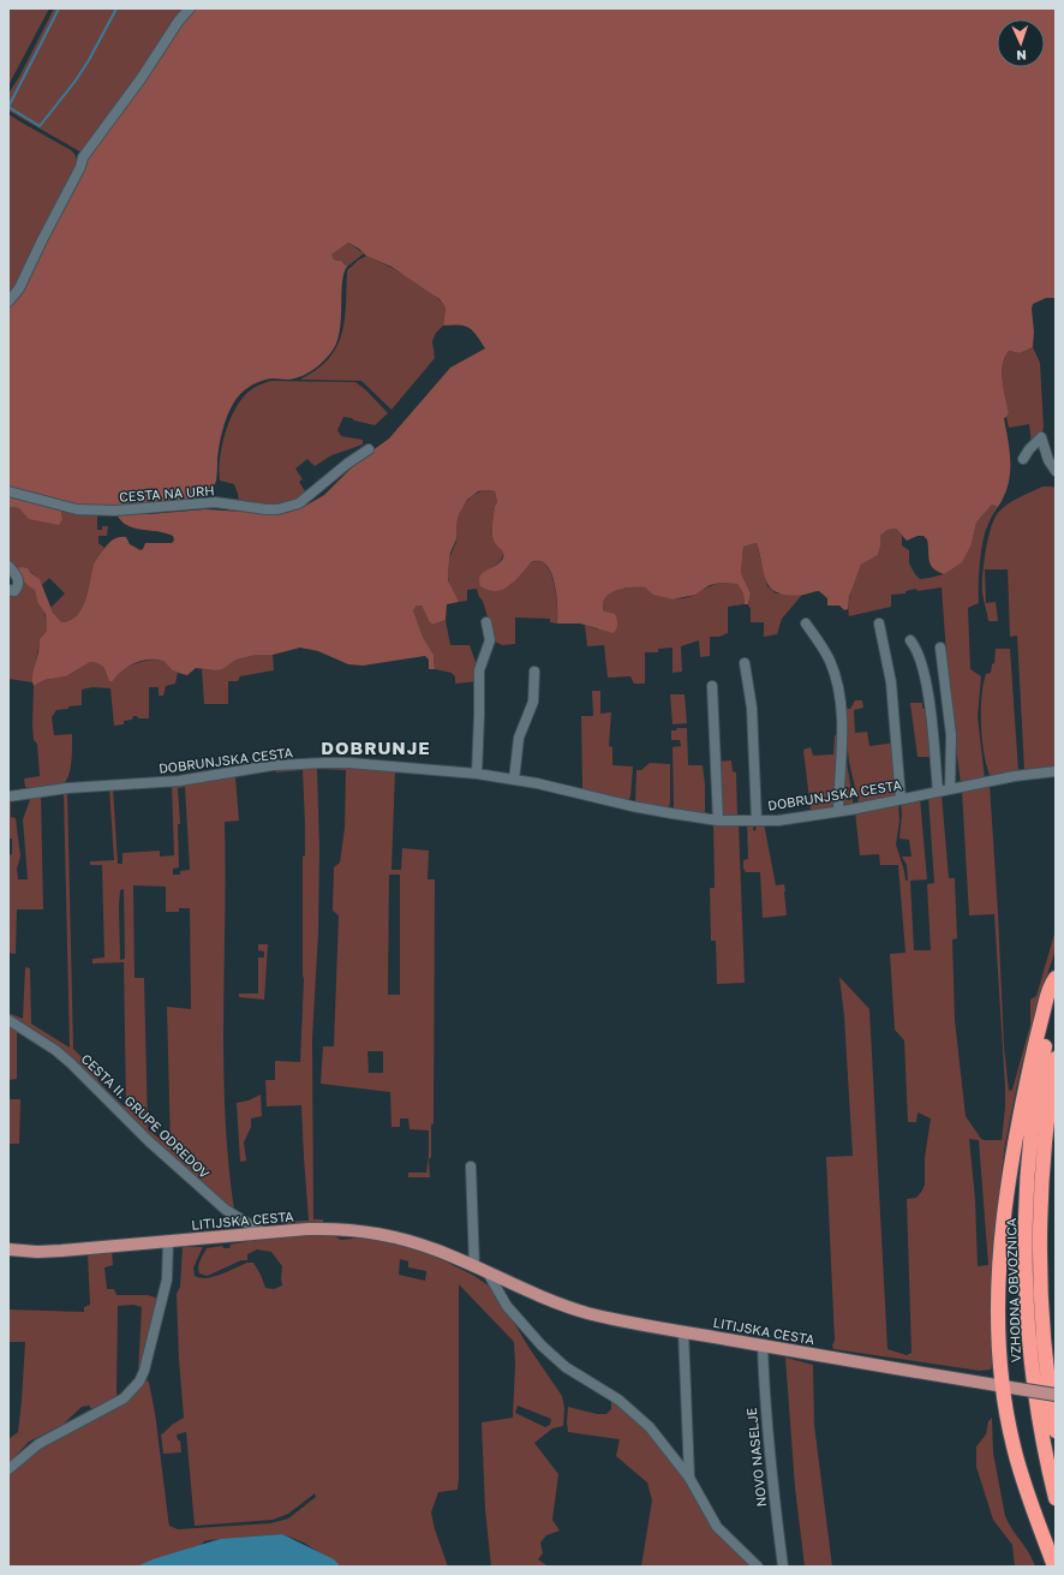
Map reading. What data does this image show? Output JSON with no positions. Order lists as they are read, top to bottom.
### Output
{
  "streets": {
    "highway": ["VZHODNA OBVOZNICA"],
    "main road": ["LITIJSKA CESTA"],
    "street": [
      "CESTA NA URH",
      "DOBRUNJSKA CESTA",
      "CESTA II. GRUPE ODREDOV",
      "NOVO NASELJE"
    ]
  },
  "crossings": [
    ["CESTA II. GRUPE ODREDOV", "LITIJSKA CESTA"],
    ["LITIJSKA CESTA", "NOVO NASELJE"]
  ],
  "districts": ["DOBRUNJE"],
  "north": "bottom"
}
